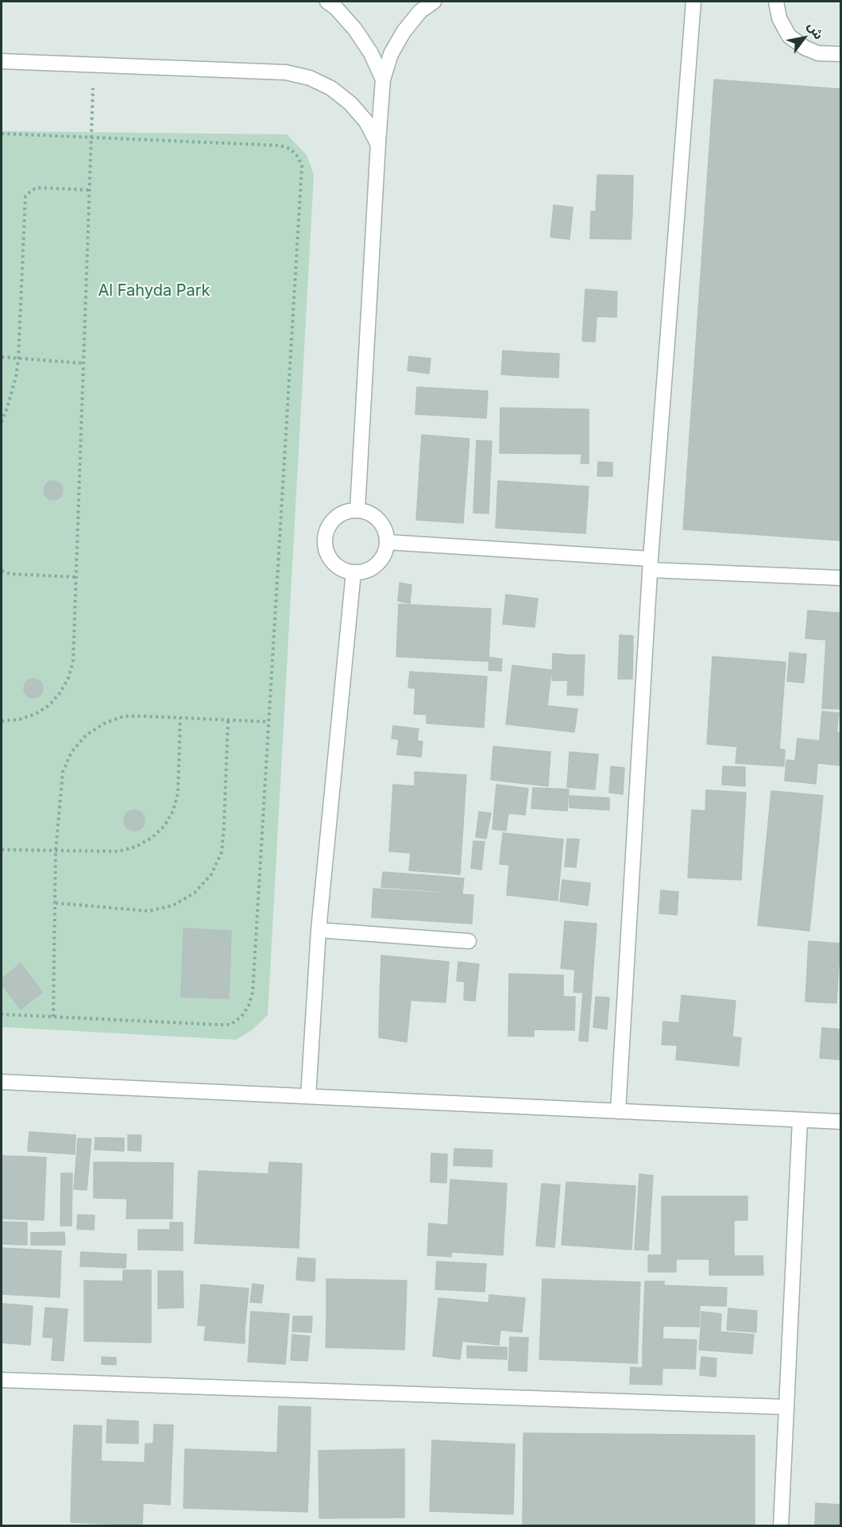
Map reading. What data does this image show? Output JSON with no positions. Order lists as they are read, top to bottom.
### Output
{
  "parks": ["Al Fahyda Park"],
  "north": "top right"
}
